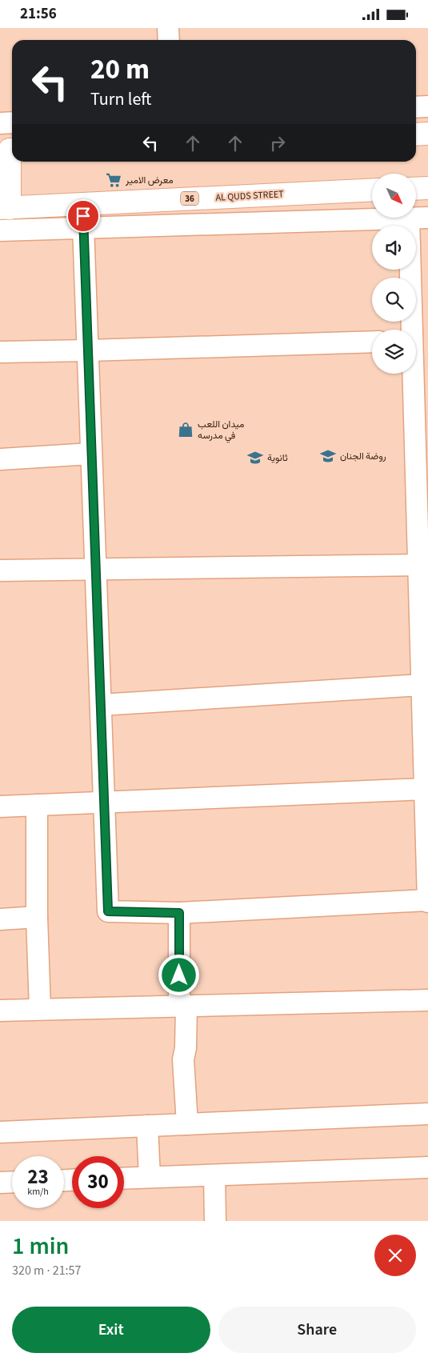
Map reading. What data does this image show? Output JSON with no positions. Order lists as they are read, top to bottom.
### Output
{
  "streets": {
    "main road": ["AL QUDS STREET", "36"]
  },
  "places": {
    "supermarket": ["معرض الامير"],
    "shop": ["ميدان اللعب في مدرسه"],
    "school or university": ["روضة الجنان", "ثانوية"]
  },
  "north": "bottom right",
  "page": {
    "status": "21:56",
    "turn": ["20 m", "Turn left"],
    "speed": "23 km/h",
    "limit": "30",
    "heading": ["1 min", "320 m · 21:57"],
    "buttons": ["Exit", "Share"]
  }
}
